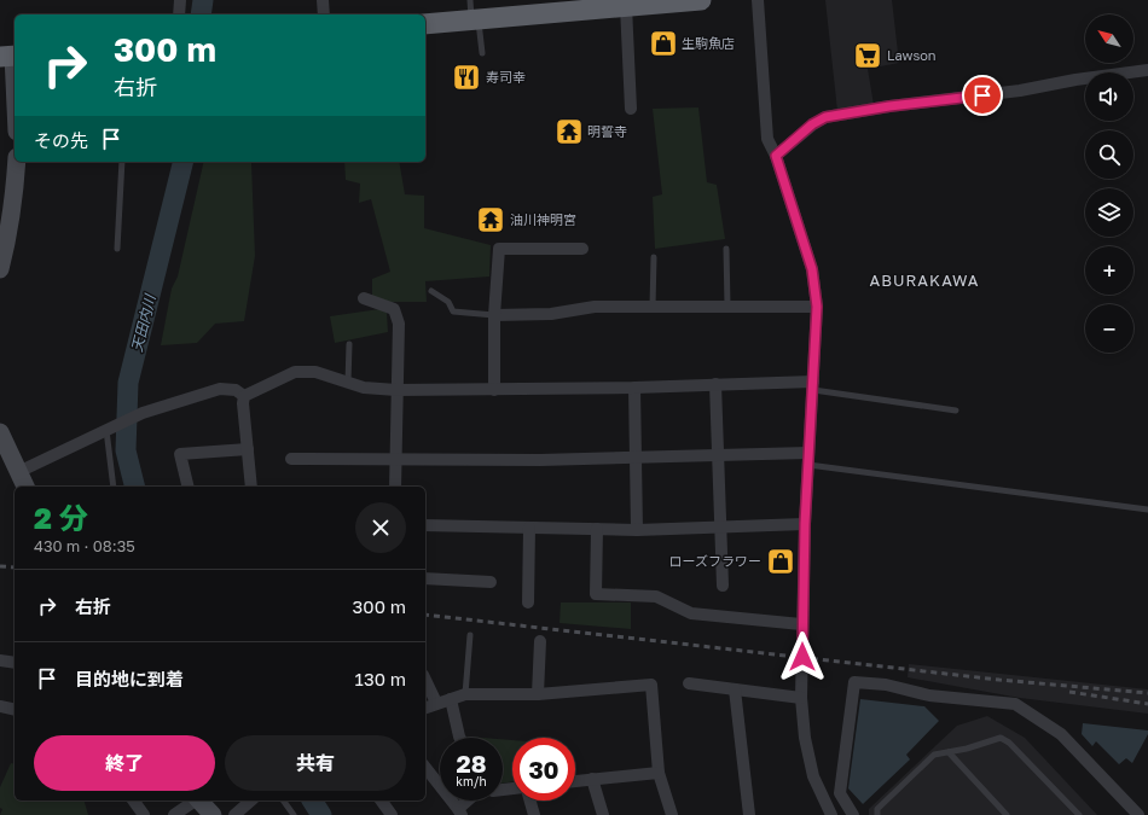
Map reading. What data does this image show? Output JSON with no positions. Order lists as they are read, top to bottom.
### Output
{
  "districts": ["ABURAKAWA"],
  "water": ["天田内川"],
  "places": {
    "shop": ["生駒魚店", "ローズフラワー"],
    "supermarket": ["Lawson"],
    "restaurant": ["寿司幸"],
    "temple": ["明誓寺", "油川神明宮"]
  },
  "north": "top left",
  "page": {
    "map_buttons": ["+", "−"],
    "turn": ["300 m", "右折"],
    "then": "その先",
    "heading": ["2 分", "430 m · 08:35"],
    "list": [
      {
        "name": "右折",
        "value": "300 m"
      },
      {
        "name": "目的地に到着",
        "value": "130 m"
      }
    ],
    "buttons": ["終了", "共有"],
    "speed": "28 km/h",
    "limit": "30"
  }
}
